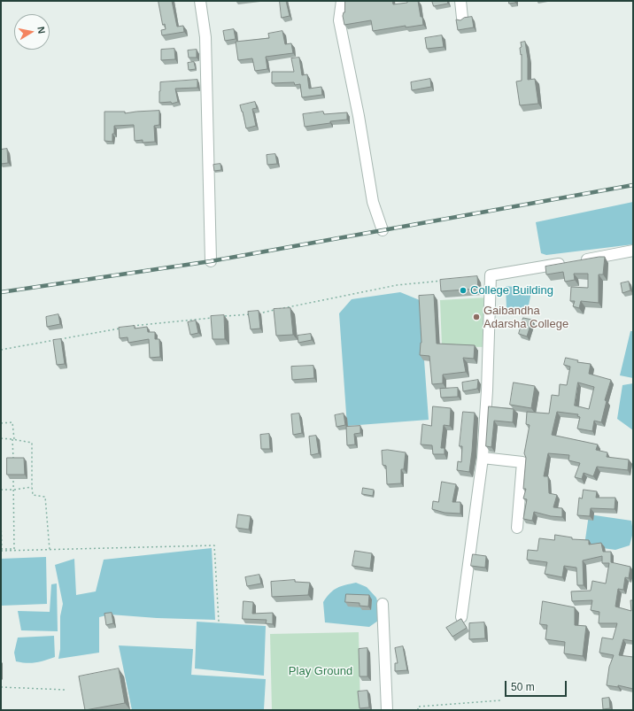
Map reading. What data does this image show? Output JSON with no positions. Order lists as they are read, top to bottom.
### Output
{
  "parks": ["Play Ground"],
  "places": ["College Building", "Gaibandha Adarsha College"],
  "scale_bar": "50 m",
  "north": "right"
}
